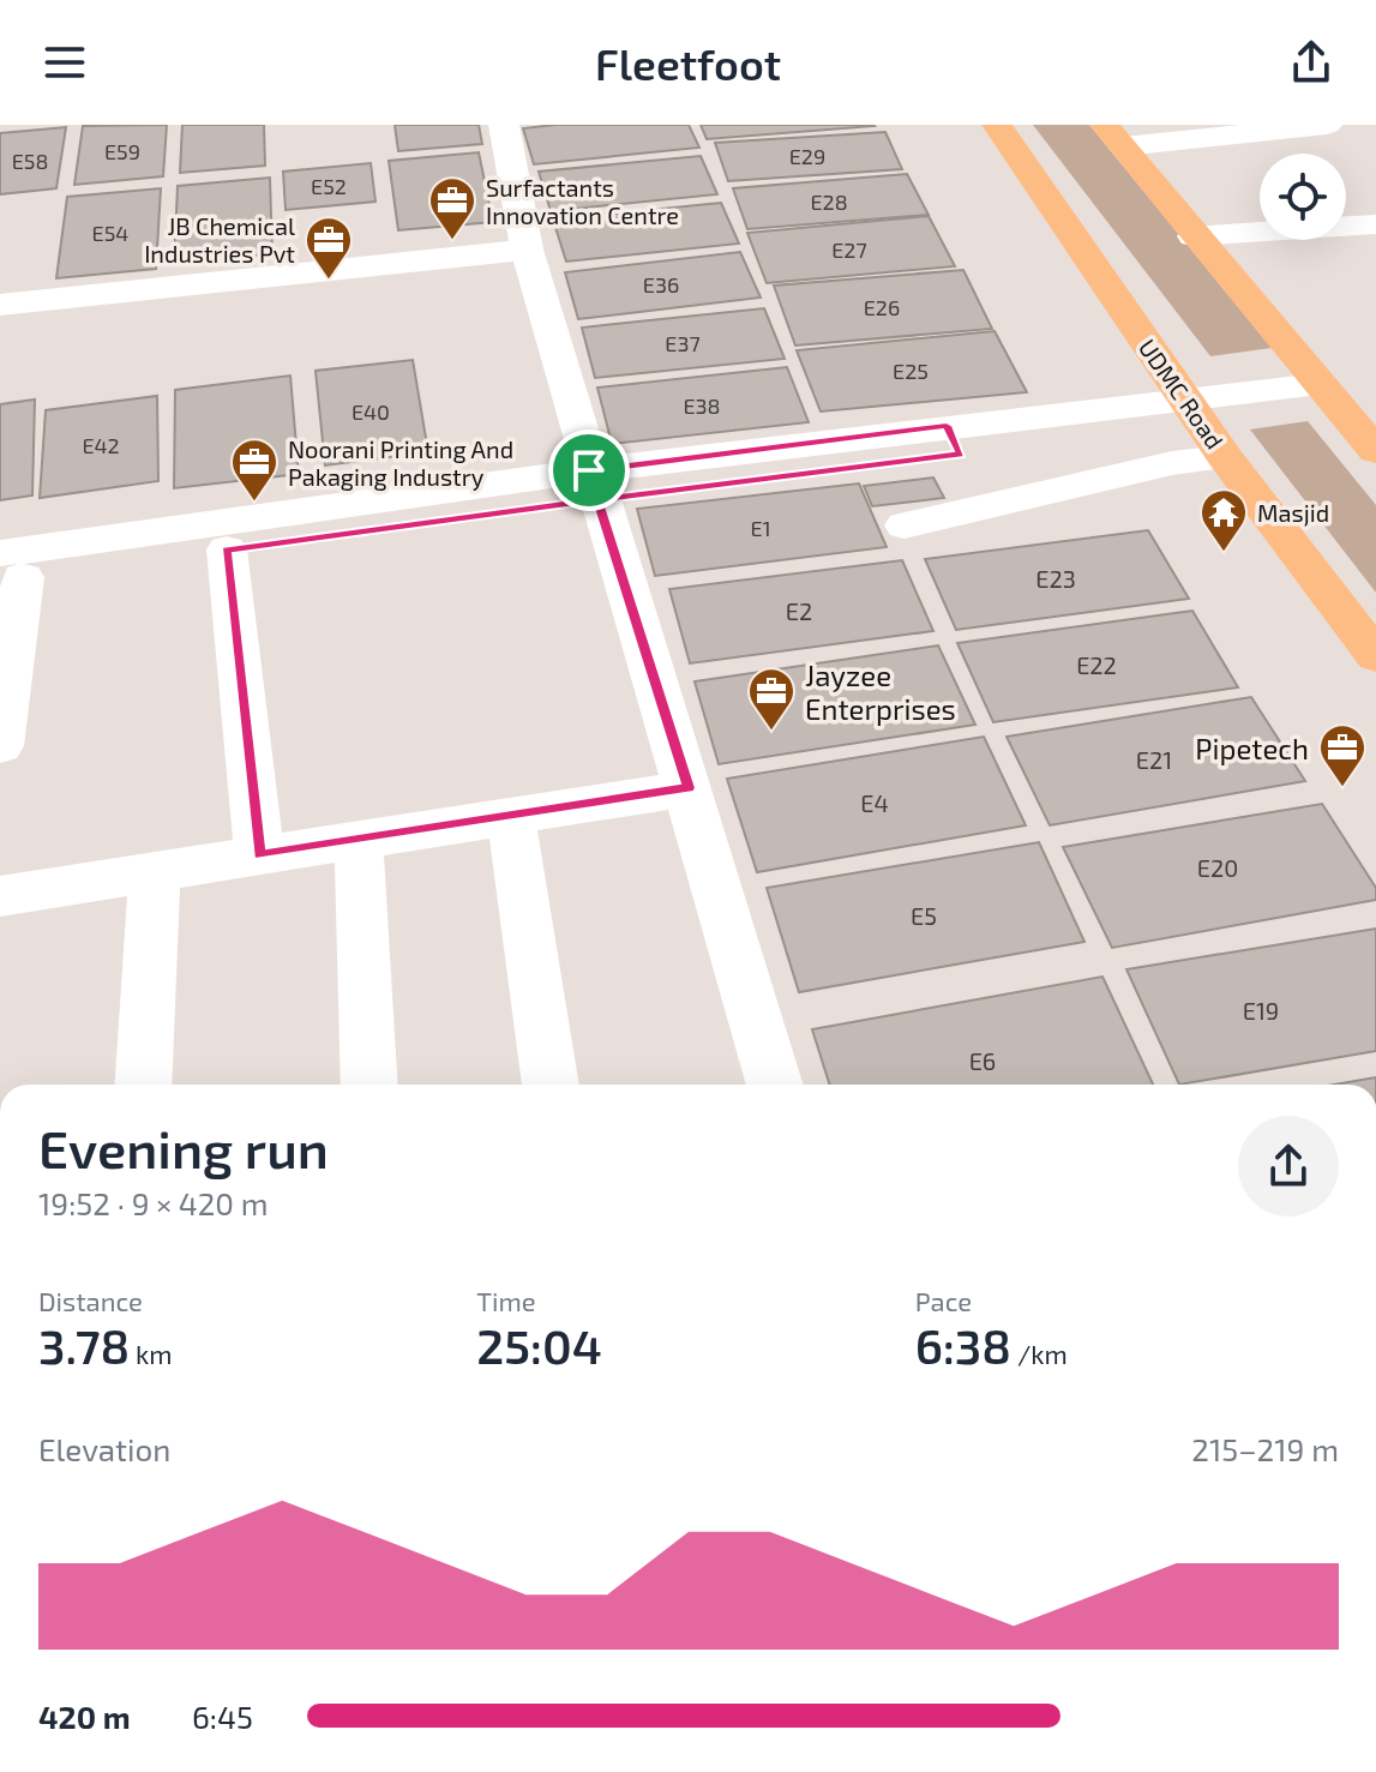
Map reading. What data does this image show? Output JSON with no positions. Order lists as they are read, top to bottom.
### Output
{
  "streets": {
    "main road": ["UDMC Road"]
  },
  "places": {
    "office": [
      "Surfactants Innovation Centre",
      "JB Chemical Industries Pvt",
      "Noorani Printing And Pakaging Industry",
      "Jayzee Enterprises",
      "Pipetech"
    ],
    "temple": ["Masjid"]
  },
  "house_numbers": [
    "E59",
    "E29",
    "E58",
    "E52",
    "E28",
    "E54",
    "E27",
    "E36",
    "E26",
    "E37",
    "E25",
    "E38",
    "E40",
    "E42",
    "E1",
    "E23",
    "E2",
    "E22",
    "E21",
    "E4",
    "E20",
    "E5",
    "E19",
    "E6"
  ],
  "page": {
    "header": "Fleetfoot",
    "heading": ["Evening run", "19:52 · 9 × 420 m"],
    "stats": [
      ["Distance", "3.78 km"],
      ["Time", "25:04"],
      ["Pace", "6:38 /km"]
    ],
    "chart": ["Elevation", "215–219 m"],
    "list": [
      {
        "name": "420 m",
        "note": "6:45"
      }
    ]
  }
}
